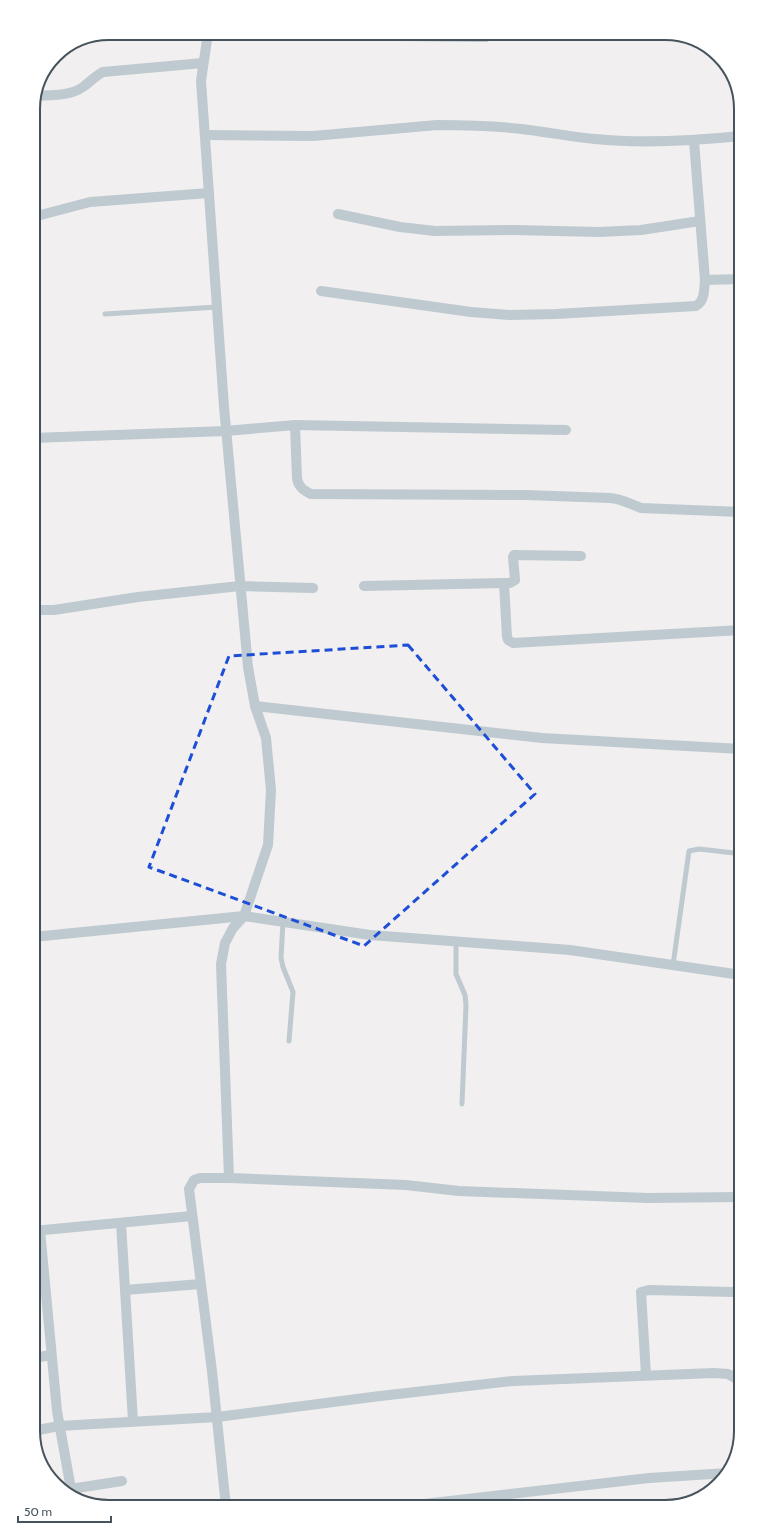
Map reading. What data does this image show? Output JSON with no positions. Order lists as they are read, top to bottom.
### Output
{
  "scale_bar": "50 m"
}
